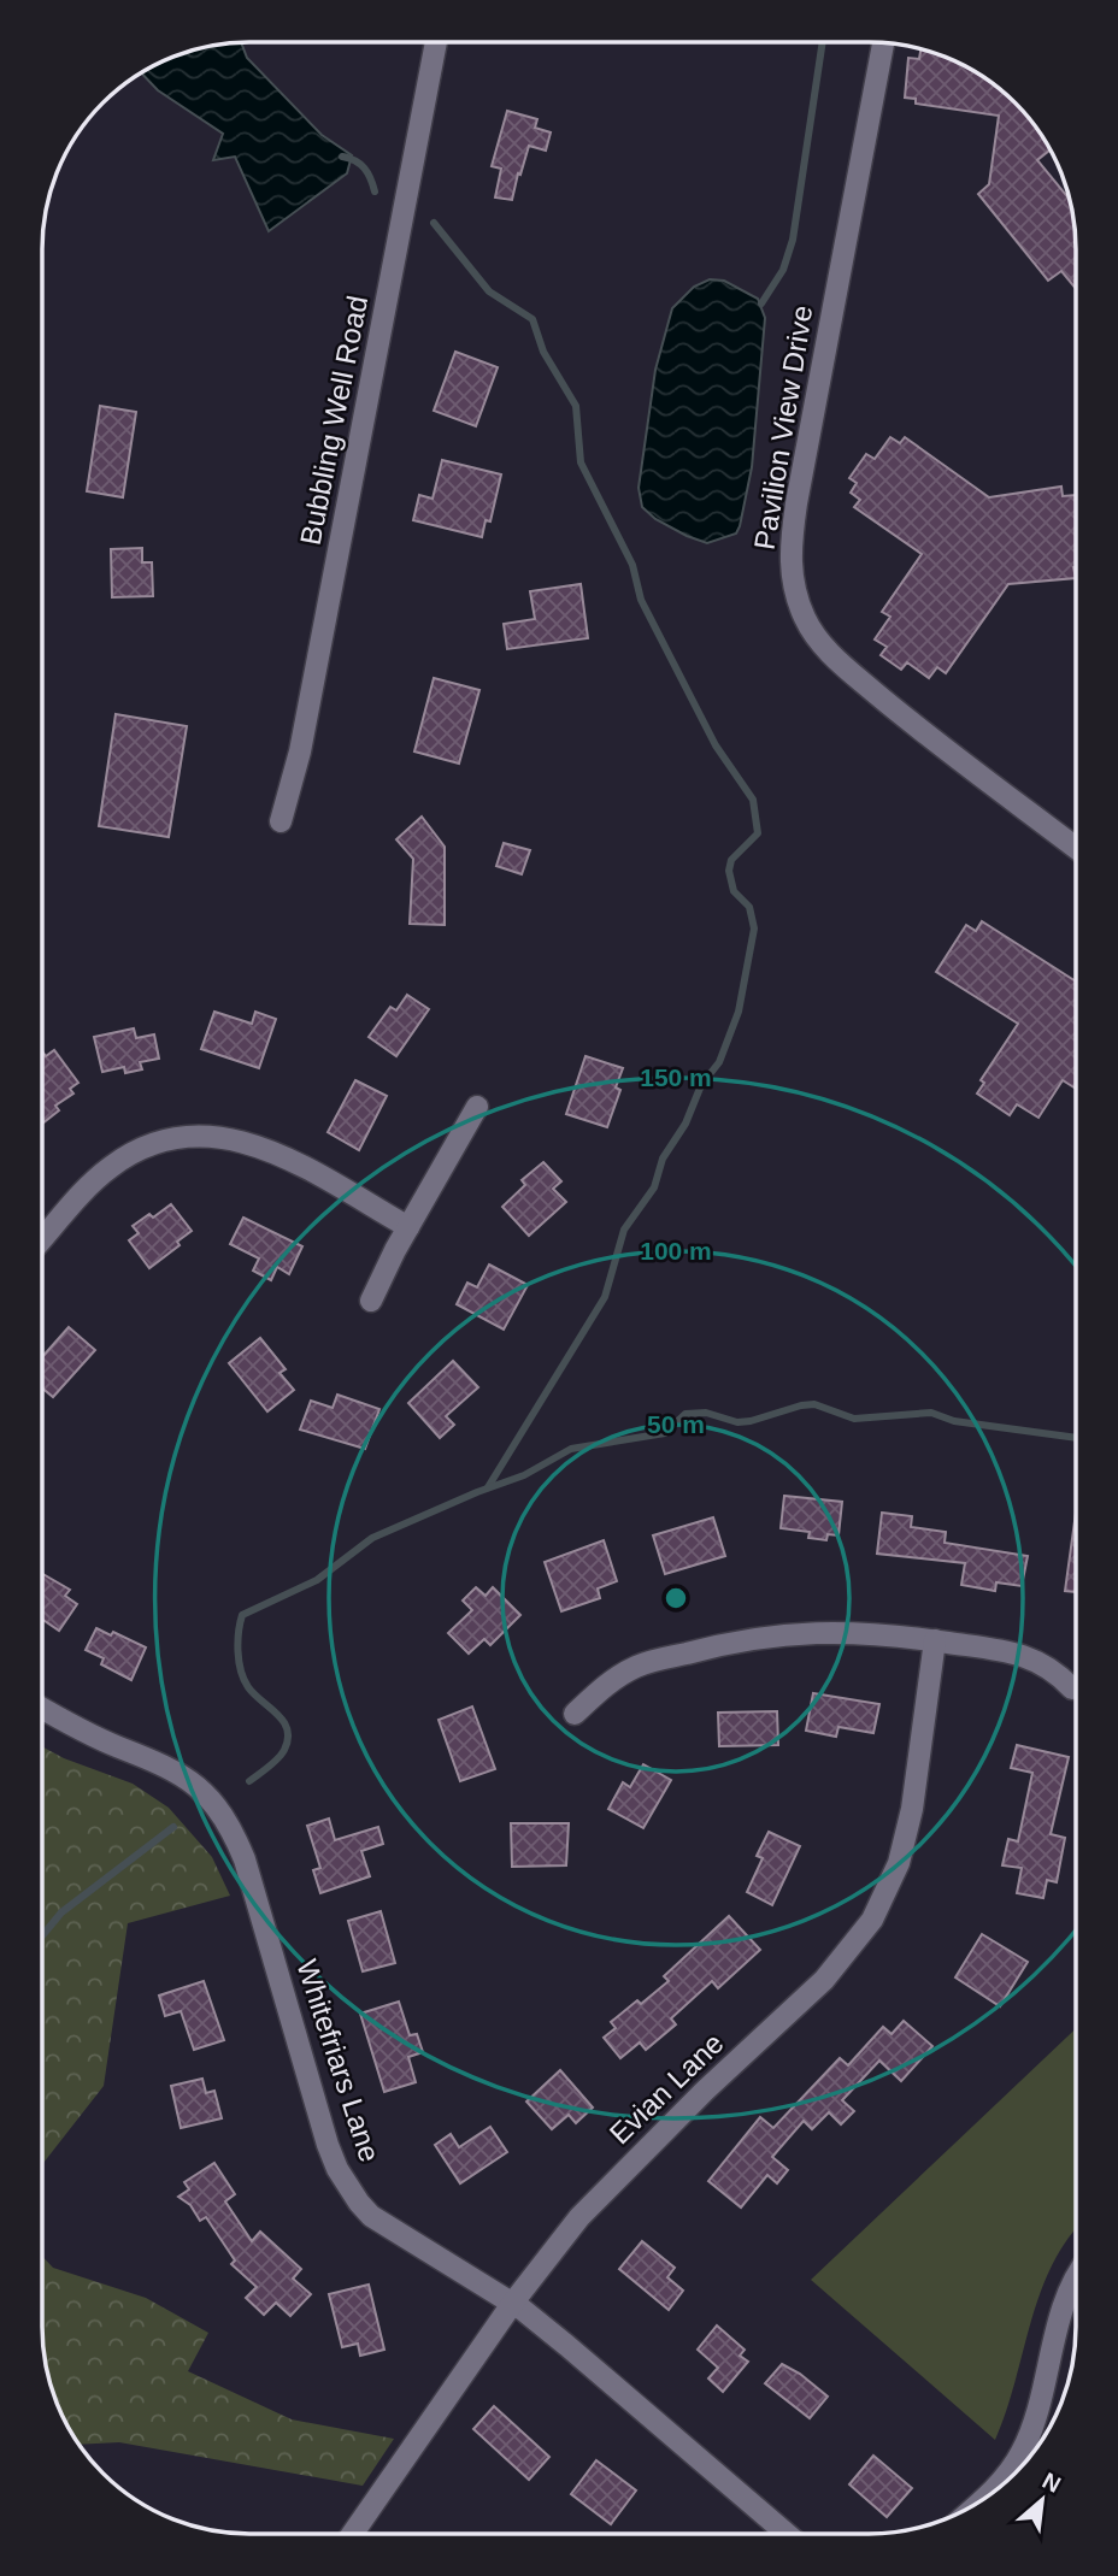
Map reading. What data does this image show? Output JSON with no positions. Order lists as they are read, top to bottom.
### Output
{
  "streets": {
    "street": [
      "Bubbling Well Road",
      "Pavilion View Drive",
      "Whitefriars Lane",
      "Evian Lane"
    ]
  },
  "crossings": [
    ["Whitefriars Lane", "Evian Lane"]
  ],
  "north": "top right",
  "rings": ["150 m", "100 m", "50 m"]
}
